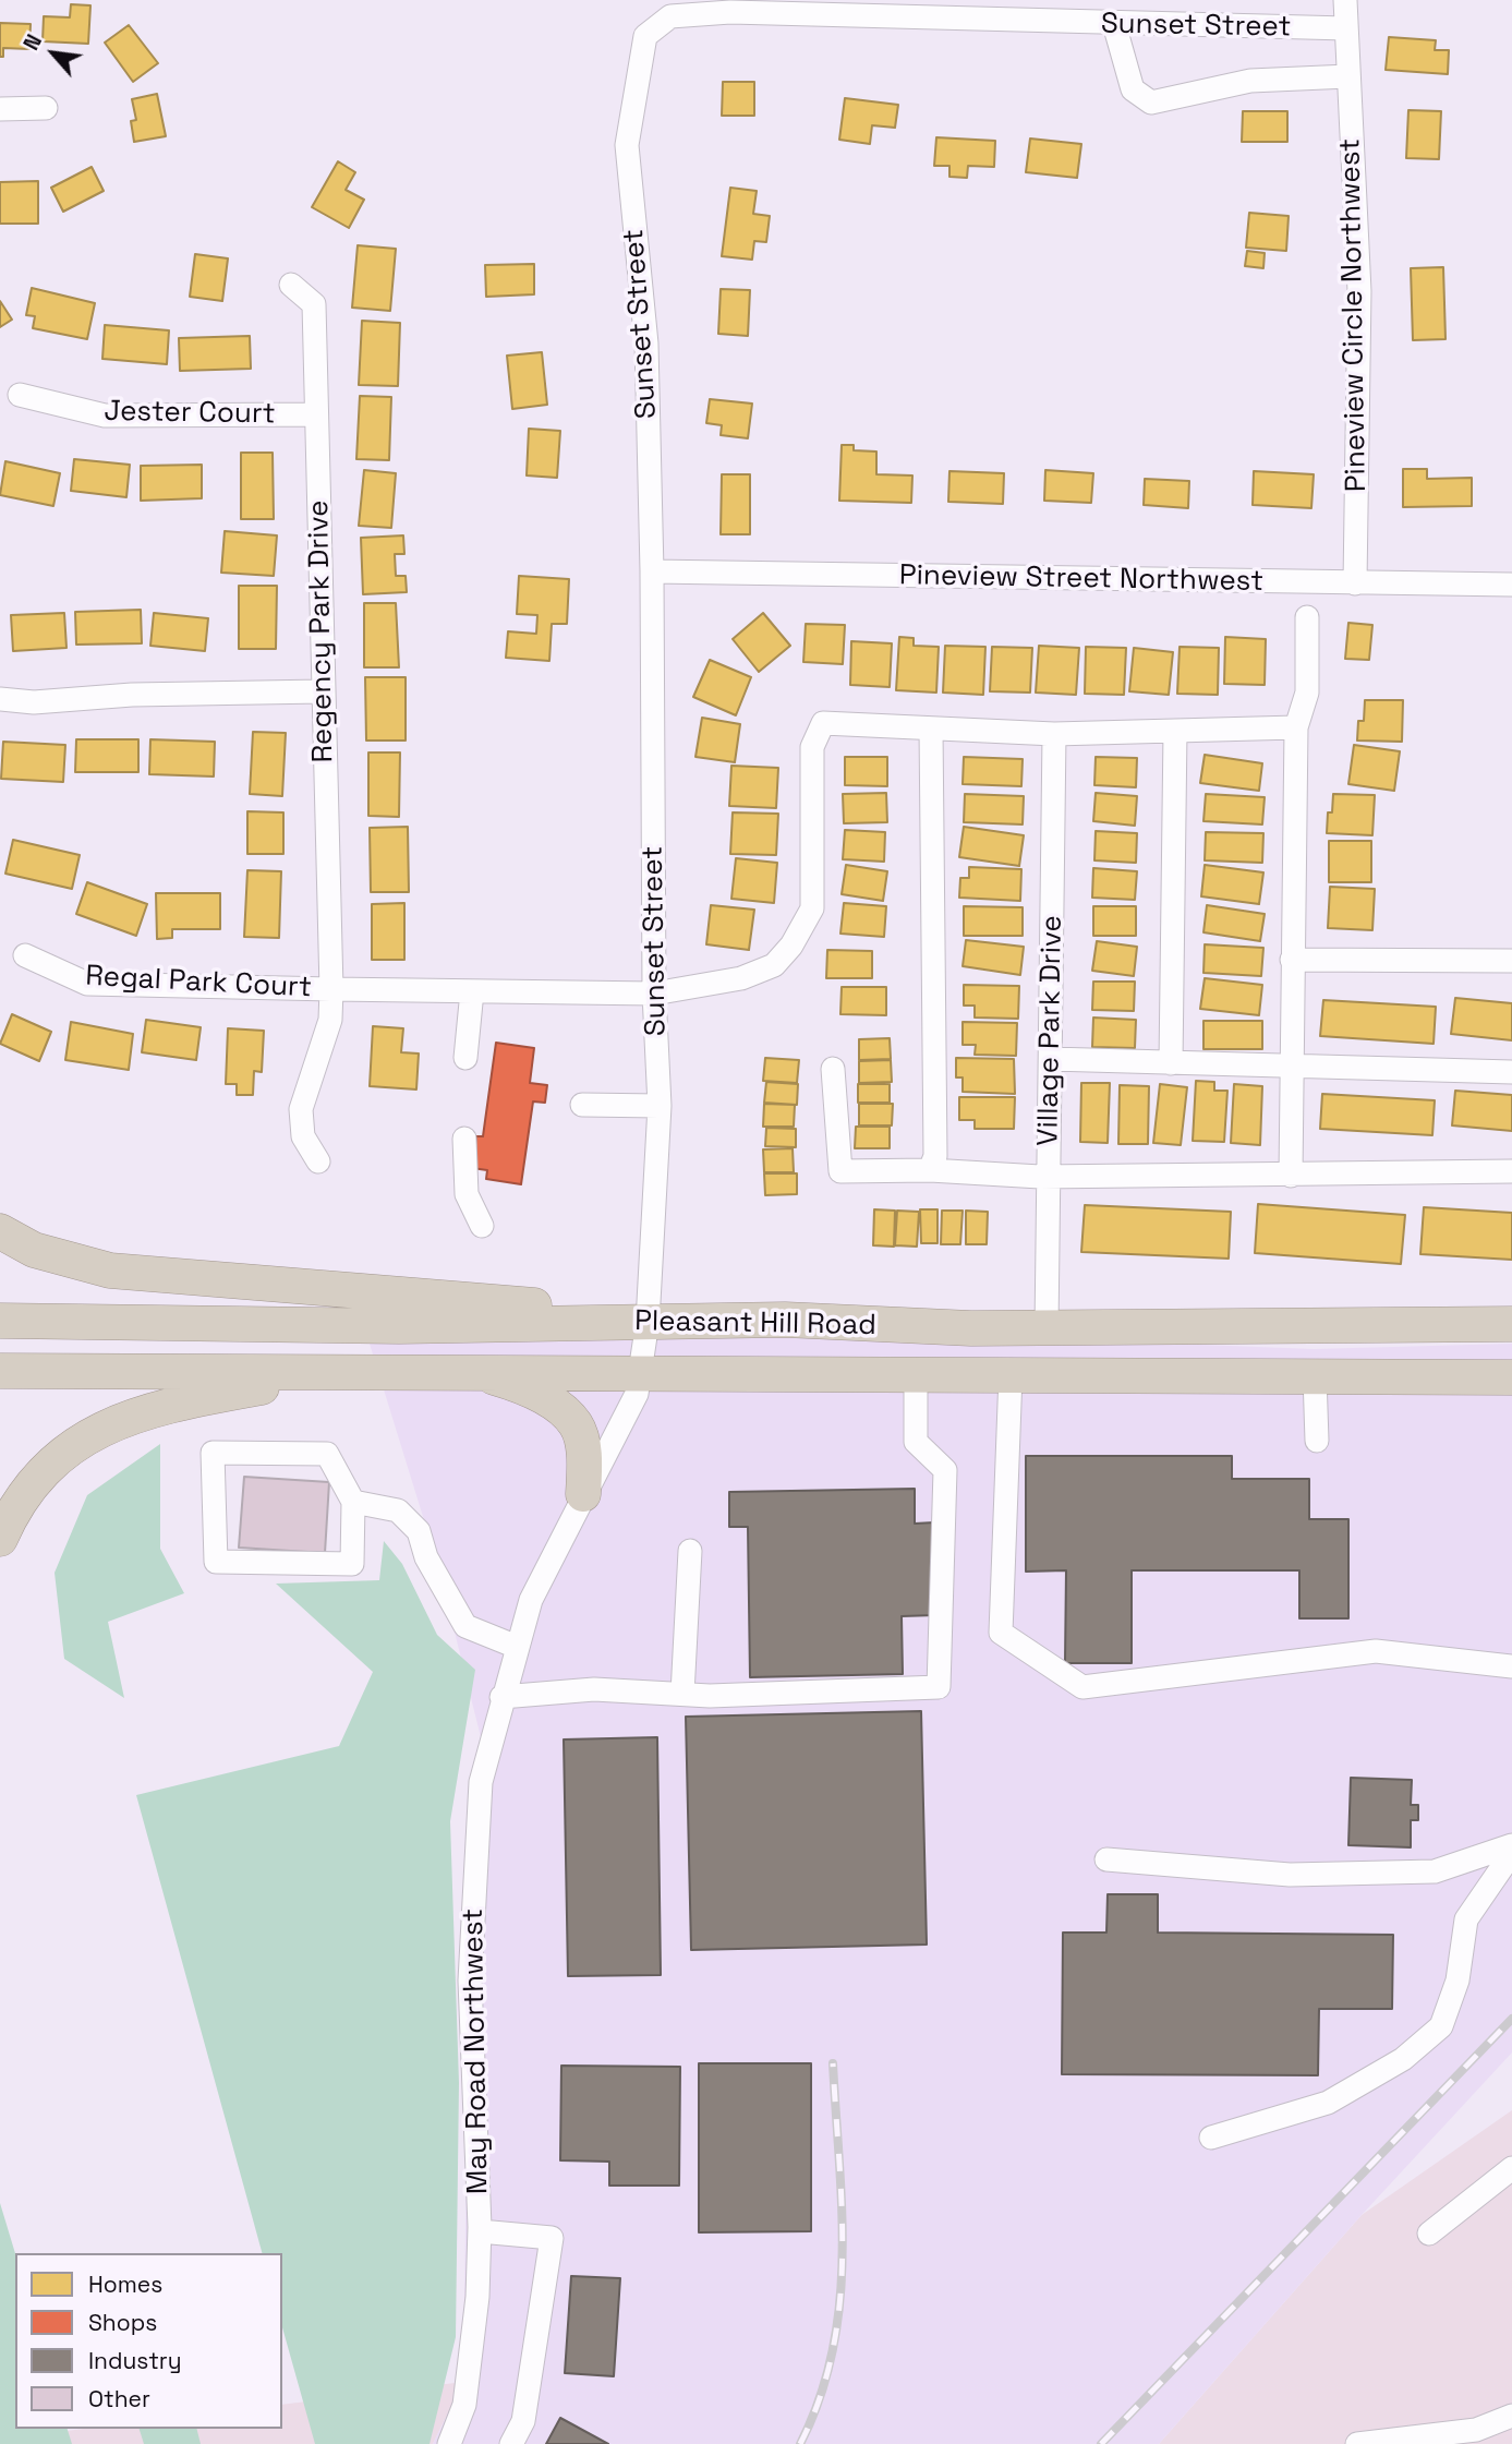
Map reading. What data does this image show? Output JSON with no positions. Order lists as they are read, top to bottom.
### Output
{
  "streets": {
    "highway": ["Pleasant Hill Road"],
    "street": [
      "Sunset Street",
      "Pineview Circle Northwest",
      "Jester Court",
      "Pineview Street Northwest",
      "Regency Park Drive",
      "Regal Park Court",
      "Village Park Drive",
      "May Road Northwest"
    ]
  },
  "crossings": [
    ["Sunset Street", "Pineview Circle Northwest"],
    ["Sunset Street", "Pineview Street Northwest"],
    ["Sunset Street", "Pleasant Hill Road"],
    ["Sunset Street", "May Road Northwest"],
    ["Pineview Circle Northwest", "Pineview Street Northwest"],
    ["Jester Court", "Regency Park Drive"],
    ["Regency Park Drive", "Regal Park Court"],
    ["Village Park Drive", "Pleasant Hill Road"],
    ["Pleasant Hill Road", "May Road Northwest"]
  ],
  "legend": [
    "Homes",
    "Shops",
    "Industry",
    "Other"
  ],
  "north": "top left"
}
